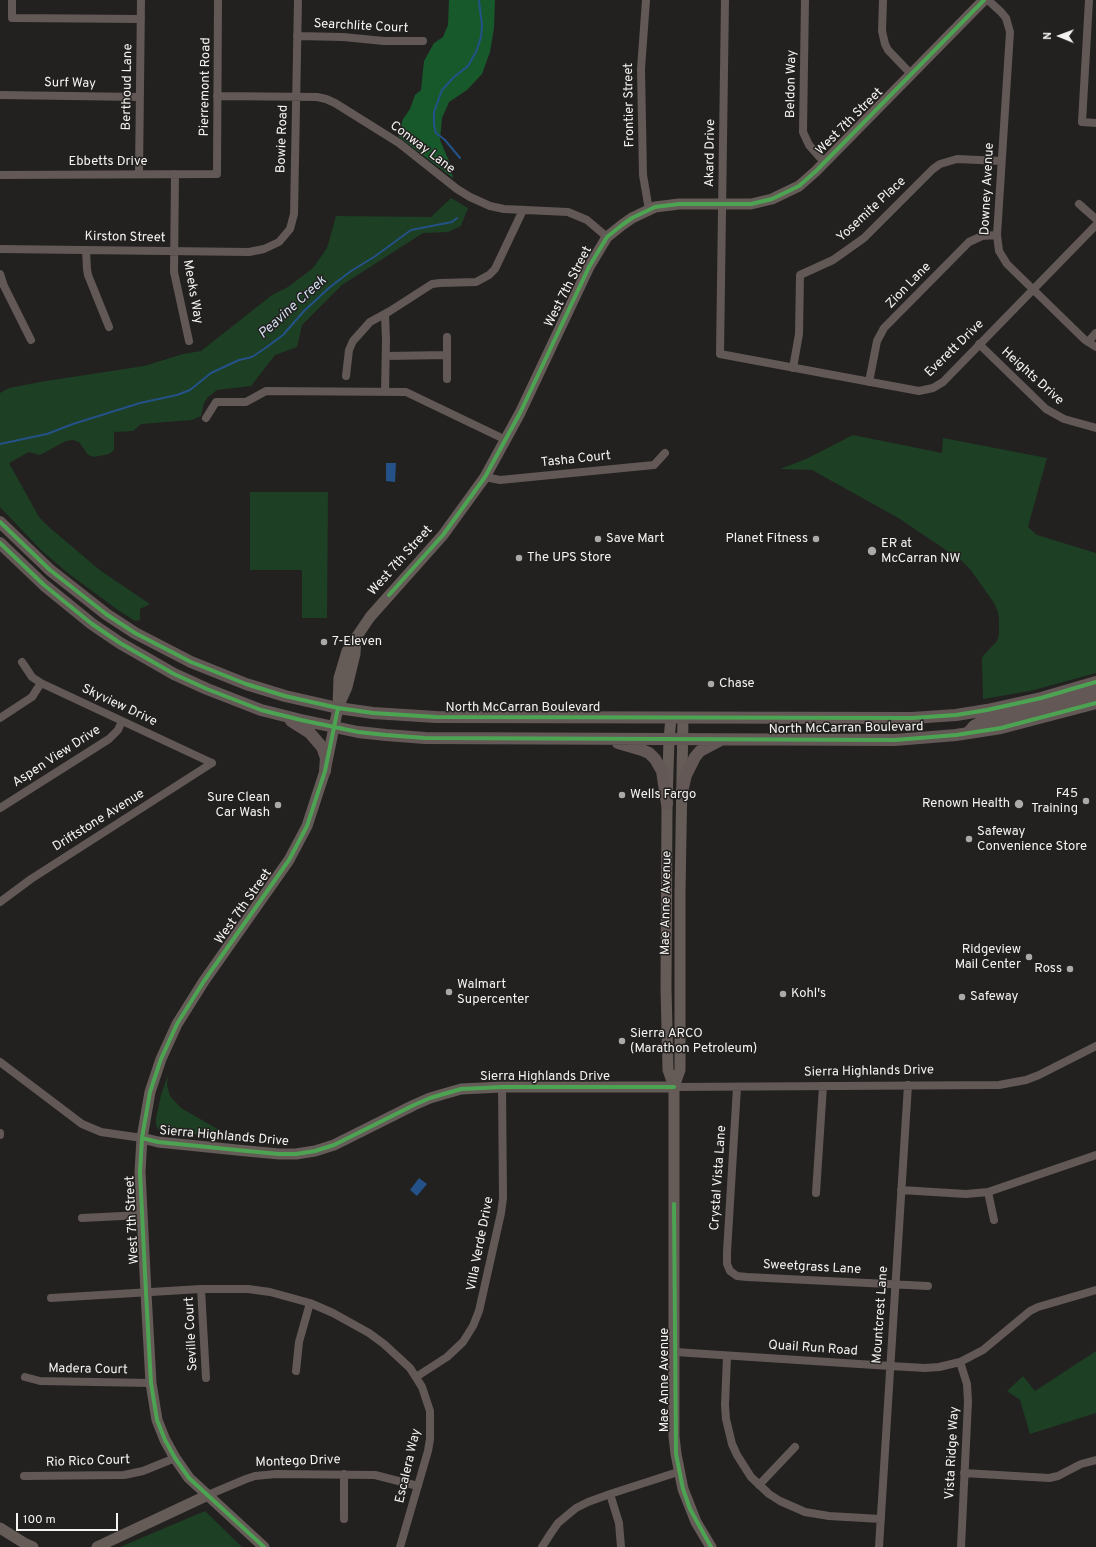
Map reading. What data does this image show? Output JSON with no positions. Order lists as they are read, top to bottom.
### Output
{
  "streets": {
    "main road": [
      "West 7th Street",
      "North McCarran Boulevard",
      "Mae Anne Avenue",
      "Sierra Highlands Drive",
      "Montego Drive"
    ],
    "street": [
      "Searchlite Court",
      "Surf Way",
      "Beldon Way",
      "Berthoud Lane",
      "Pierremont Road",
      "Frontier Street",
      "Bowie Road",
      "Conway Lane",
      "Akard Drive",
      "Ebbetts Drive",
      "Downey Avenue",
      "Yosemite Place",
      "Kirston Street",
      "Zion Lane",
      "Meeks Way",
      "Everett Drive",
      "Heights Drive",
      "Tasha Court",
      "Skyview Drive",
      "Aspen View Drive",
      "Driftstone Avenue",
      "Crystal Vista Lane",
      "Villa Verde Drive",
      "Sweetgrass Lane",
      "Mountcrest Lane",
      "Seville Court",
      "Quail Run Road",
      "Madera Court",
      "Vista Ridge Way",
      "Rio Rico Court",
      "Escalera Way"
    ]
  },
  "crossings": [
    ["Searchlite Court", "Bowie Road"],
    ["Surf Way", "Berthoud Lane"],
    ["Beldon Way", "West 7th Street"],
    ["Berthoud Lane", "Ebbetts Drive"],
    ["Pierremont Road", "Conway Lane"],
    ["Pierremont Road", "Ebbetts Drive"],
    ["Frontier Street", "West 7th Street"],
    ["West 7th Street", "Conway Lane"],
    ["West 7th Street", "Akard Drive"],
    ["West 7th Street", "Tasha Court"],
    ["West 7th Street", "North McCarran Boulevard"],
    ["West 7th Street", "Sierra Highlands Drive"],
    ["West 7th Street", "Madera Court"],
    ["West 7th Street", "Rio Rico Court"],
    ["West 7th Street", "Montego Drive"],
    ["West 7th Street", "Escalera Way"],
    ["Bowie Road", "Conway Lane"],
    ["Bowie Road", "Kirston Street"],
    ["Akard Drive", "Everett Drive"],
    ["Ebbetts Drive", "Meeks Way"],
    ["Downey Avenue", "Yosemite Place"],
    ["Downey Avenue", "Zion Lane"],
    ["Downey Avenue", "Everett Drive"],
    ["Yosemite Place", "Everett Drive"],
    ["Kirston Street", "Meeks Way"],
    ["Zion Lane", "Everett Drive"],
    ["Everett Drive", "Heights Drive"],
    ["Skyview Drive", "Aspen View Drive"],
    ["Skyview Drive", "Driftstone Avenue"],
    ["North McCarran Boulevard", "Mae Anne Avenue"],
    ["Mae Anne Avenue", "Sierra Highlands Drive"],
    ["Mae Anne Avenue", "Quail Run Road"],
    ["Sierra Highlands Drive", "Crystal Vista Lane"],
    ["Sierra Highlands Drive", "Villa Verde Drive"],
    ["Sierra Highlands Drive", "Mountcrest Lane"],
    ["Crystal Vista Lane", "Sweetgrass Lane"],
    ["Villa Verde Drive", "Escalera Way"],
    ["Sweetgrass Lane", "Mountcrest Lane"],
    ["Mountcrest Lane", "Quail Run Road"],
    ["Seville Court", "Escalera Way"],
    ["Quail Run Road", "Vista Ridge Way"],
    ["Montego Drive", "Escalera Way"]
  ],
  "water": ["Peavine Creek"],
  "places": [
    "Save Mart",
    "Planet Fitness",
    "ER at McCarran NW",
    "The UPS Store",
    "7-Eleven",
    "Chase",
    "Wells Fargo",
    "F45 Training",
    "Renown Health",
    "Sure Clean Car Wash",
    "Safeway Convenience Store",
    "Ridgeview Mail Center",
    "Ross",
    "Walmart Supercenter",
    "Kohl's",
    "Safeway",
    "Sierra ARCO (Marathon Petroleum)"
  ],
  "scale_bar": "100 m",
  "north": "left"
}
